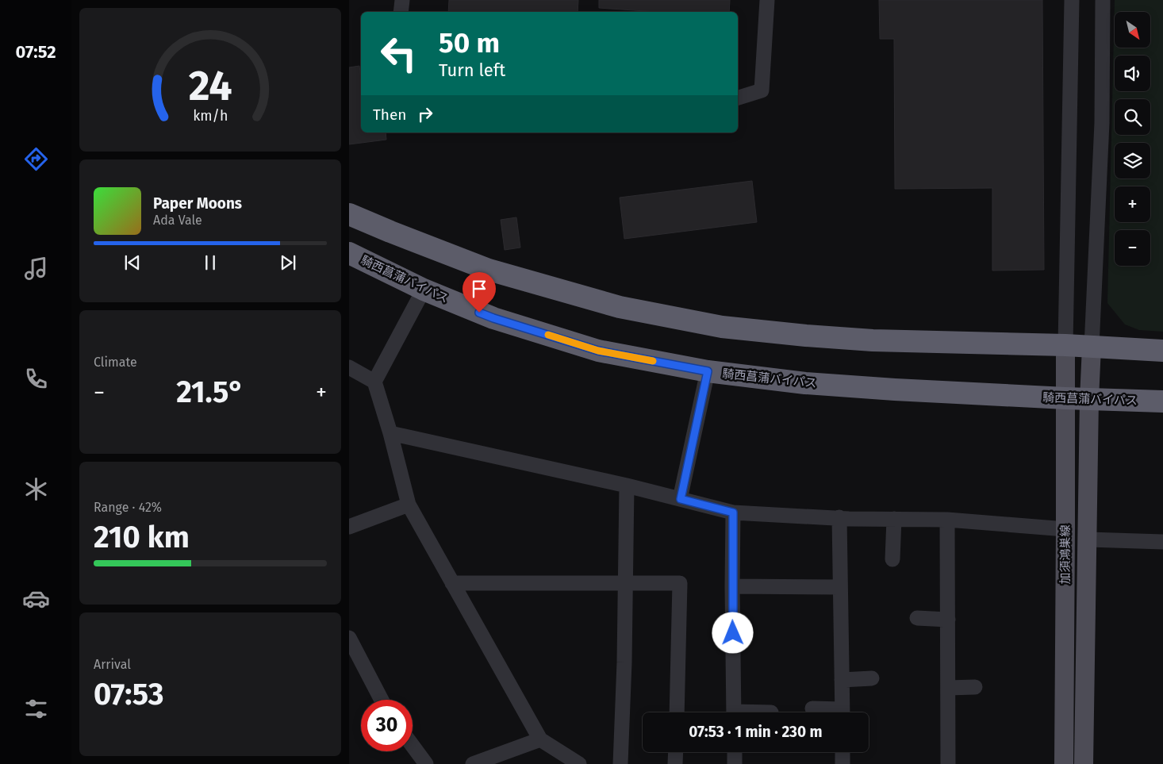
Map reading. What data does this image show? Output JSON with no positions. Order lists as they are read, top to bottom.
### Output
{
  "streets": {
    "highway": ["騎西菖蒲バイパス"],
    "main road": ["加須鴻巣線"]
  },
  "crossings": [
    ["騎西菖蒲バイパス", "加須鴻巣線"]
  ],
  "north": "bottom right",
  "page": {
    "tabs": "07:52",
    "map_buttons": ["+", "−"],
    "turn": ["50 m", "Turn left"],
    "then": "Then",
    "song": ["Paper Moons", "Ada Vale"],
    "tile": [
      "Climate",
      ["Range · 42%", "210 km"],
      ["Arrival", "07:53"]
    ],
    "heat": ["−", "21.5°", "+"],
    "limit": "30",
    "trip": "07:53 · 1 min · 230 m",
    "gauge": ["24", "km/h"]
  }
}
